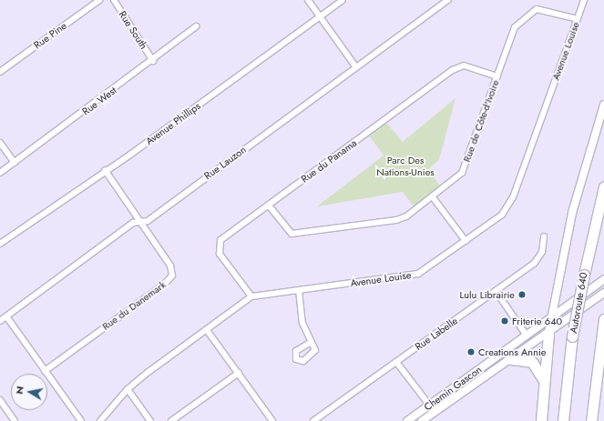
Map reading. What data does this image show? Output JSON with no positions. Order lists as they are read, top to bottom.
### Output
{
  "streets": {
    "highway": ["Autoroute 640"],
    "main road": ["Chemin Gascon"],
    "street": [
      "Rue South",
      "Rue Pine",
      "Avenue Louise",
      "Rue West",
      "Rue de Côte-d'Ivoire",
      "Avenue Phillips",
      "Rue du Panama",
      "Rue Lauzon",
      "Rue du Danemark",
      "Rue Labelle"
    ]
  },
  "crossings": [
    ["Rue South", "Rue West"],
    ["Avenue Louise", "Rue de Côte-d'Ivoire"],
    ["Avenue Louise", "Rue du Panama"],
    ["Rue de Côte-d'Ivoire", "Rue du Panama"],
    ["Avenue Phillips", "Rue du Danemark"],
    ["Rue Lauzon", "Rue du Danemark"]
  ],
  "parks": ["Parc Des Nations-Unies"],
  "places": ["Lulu Librairie", "Friterie 640", "Creations Annie"],
  "north": "left"
}
